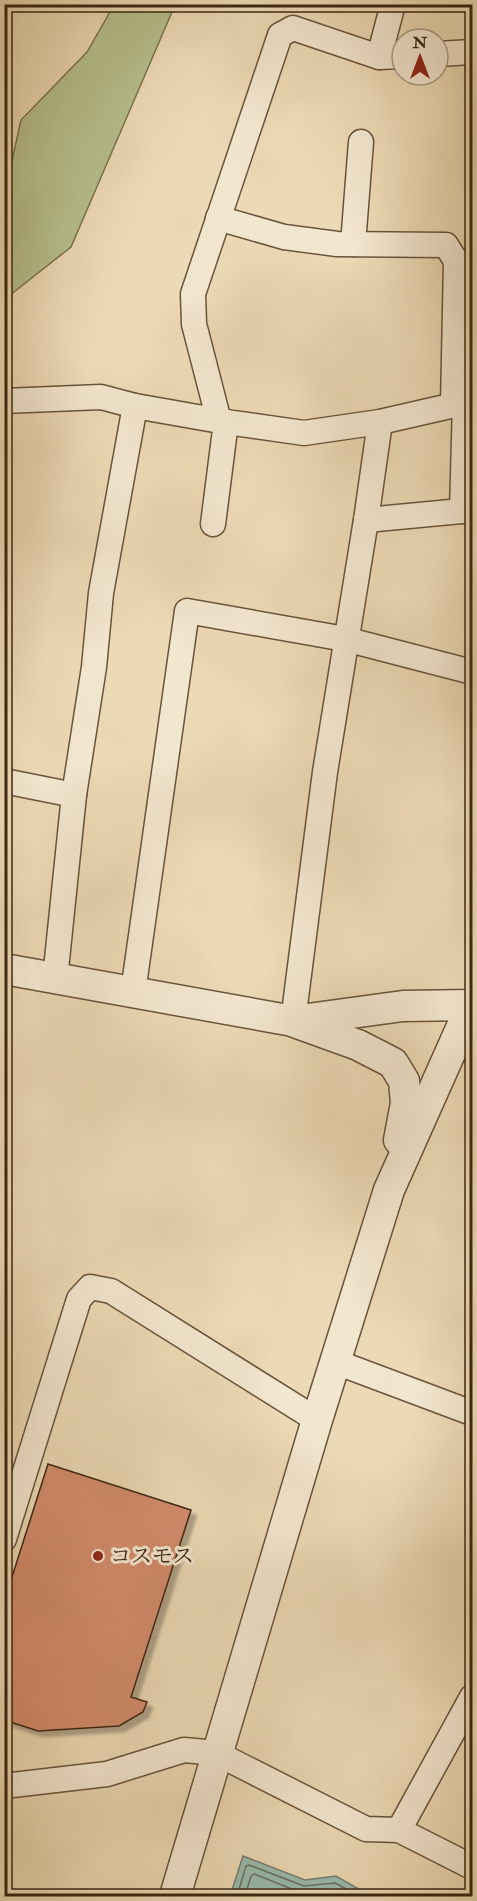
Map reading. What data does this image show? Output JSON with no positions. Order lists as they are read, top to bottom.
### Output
{
  "places": ["コスモス"],
  "north": "top"
}
